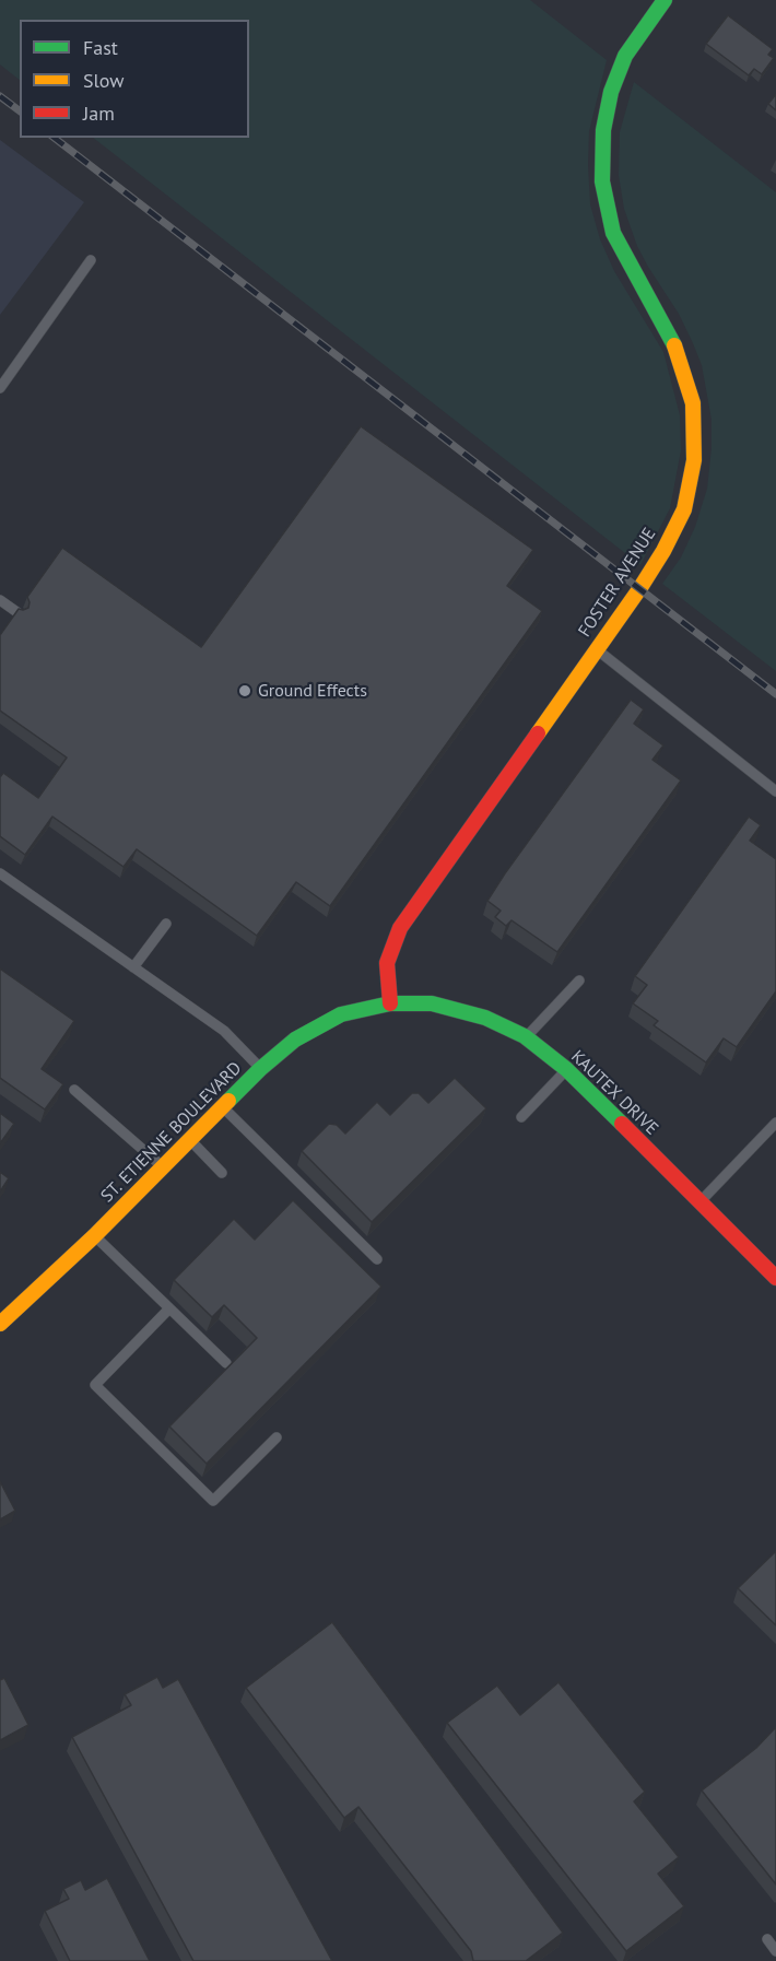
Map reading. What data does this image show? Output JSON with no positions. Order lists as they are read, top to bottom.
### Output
{
  "streets": {
    "street": ["FOSTER AVENUE", "KAUTEX DRIVE", "ST. ETIENNE BOULEVARD"]
  },
  "crossings": [
    ["FOSTER AVENUE", "KAUTEX DRIVE"],
    ["FOSTER AVENUE", "ST. ETIENNE BOULEVARD"],
    ["KAUTEX DRIVE", "ST. ETIENNE BOULEVARD"]
  ],
  "places": ["Ground Effects"],
  "legend": ["Fast", "Slow", "Jam"]
}
